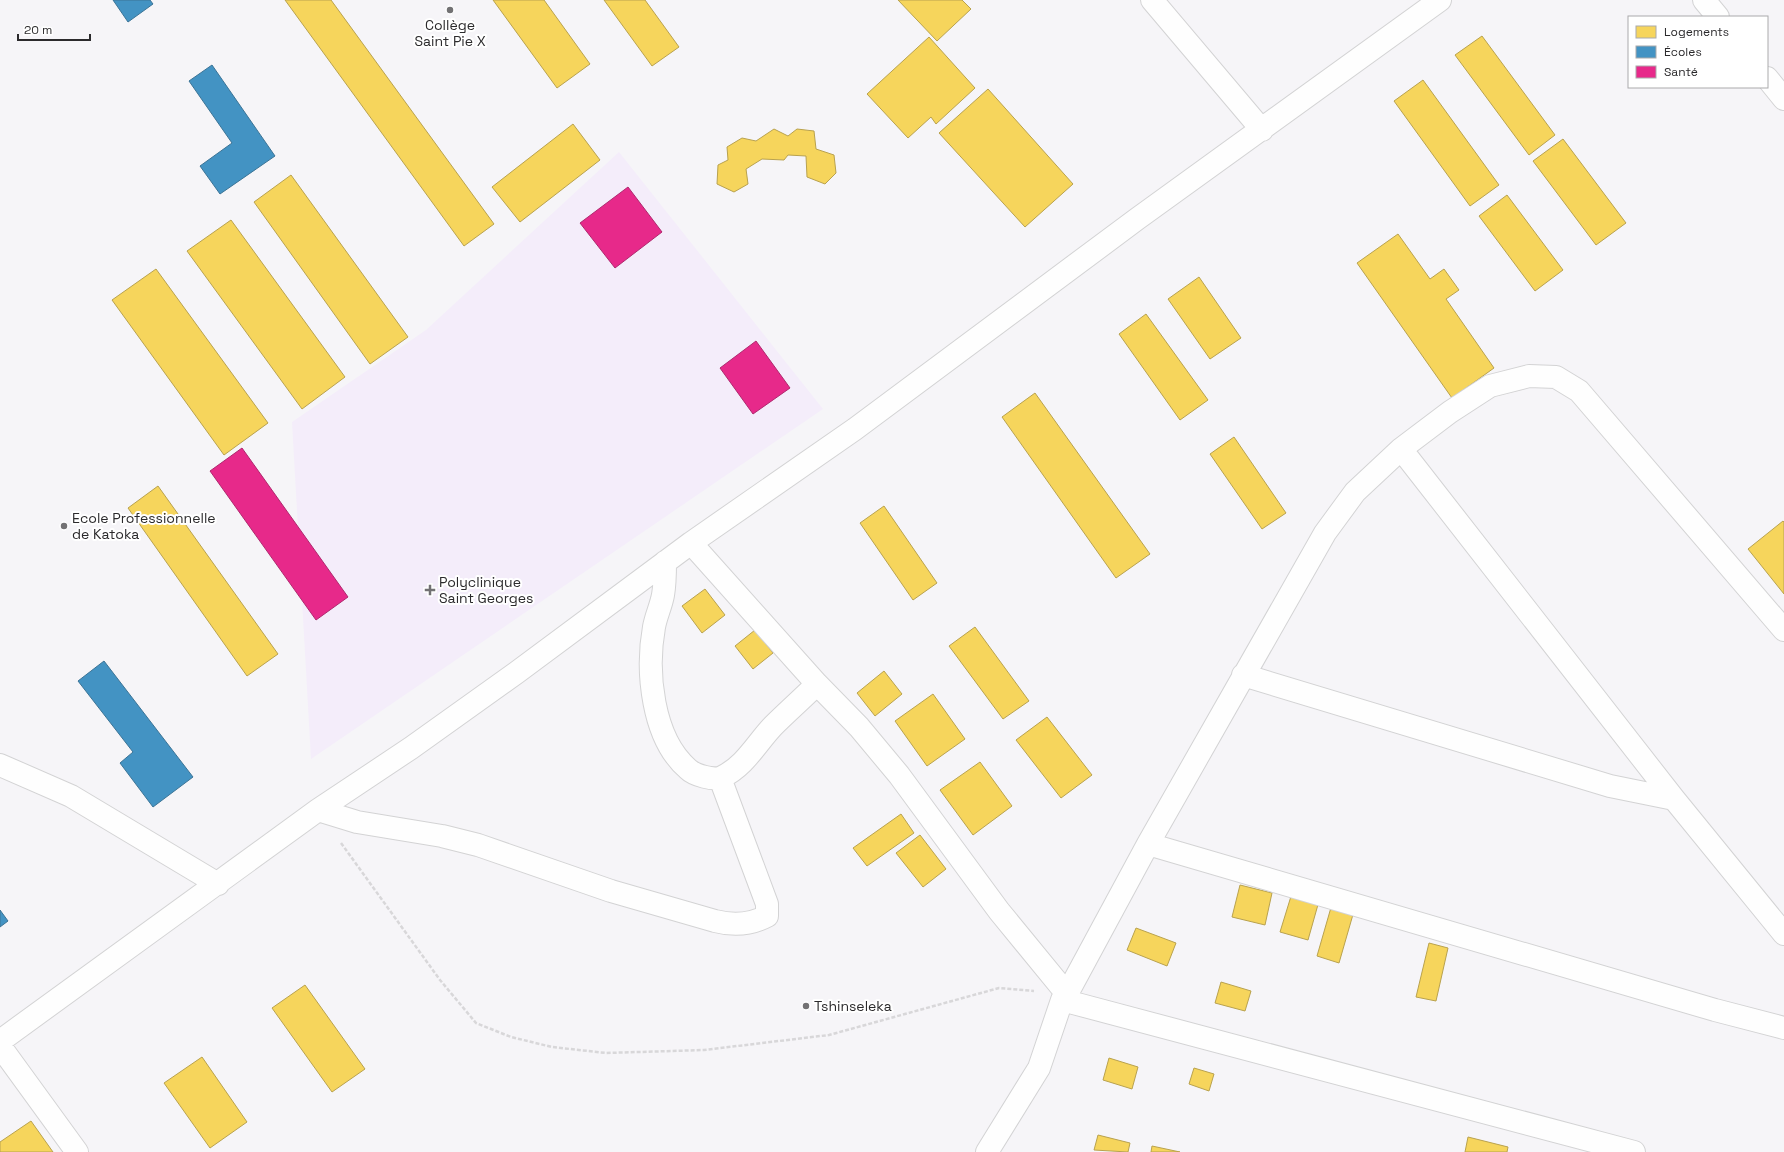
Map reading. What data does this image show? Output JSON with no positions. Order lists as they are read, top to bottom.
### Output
{
  "places": {
    "other": ["Collège Saint Pie X", "Ecole Professionnelle de Katoka", "Tshinseleka"],
    "health": ["Polyclinique Saint Georges"]
  },
  "legend": ["Logements", "Écoles", "Santé"],
  "scale_bar": "20 m"
}
